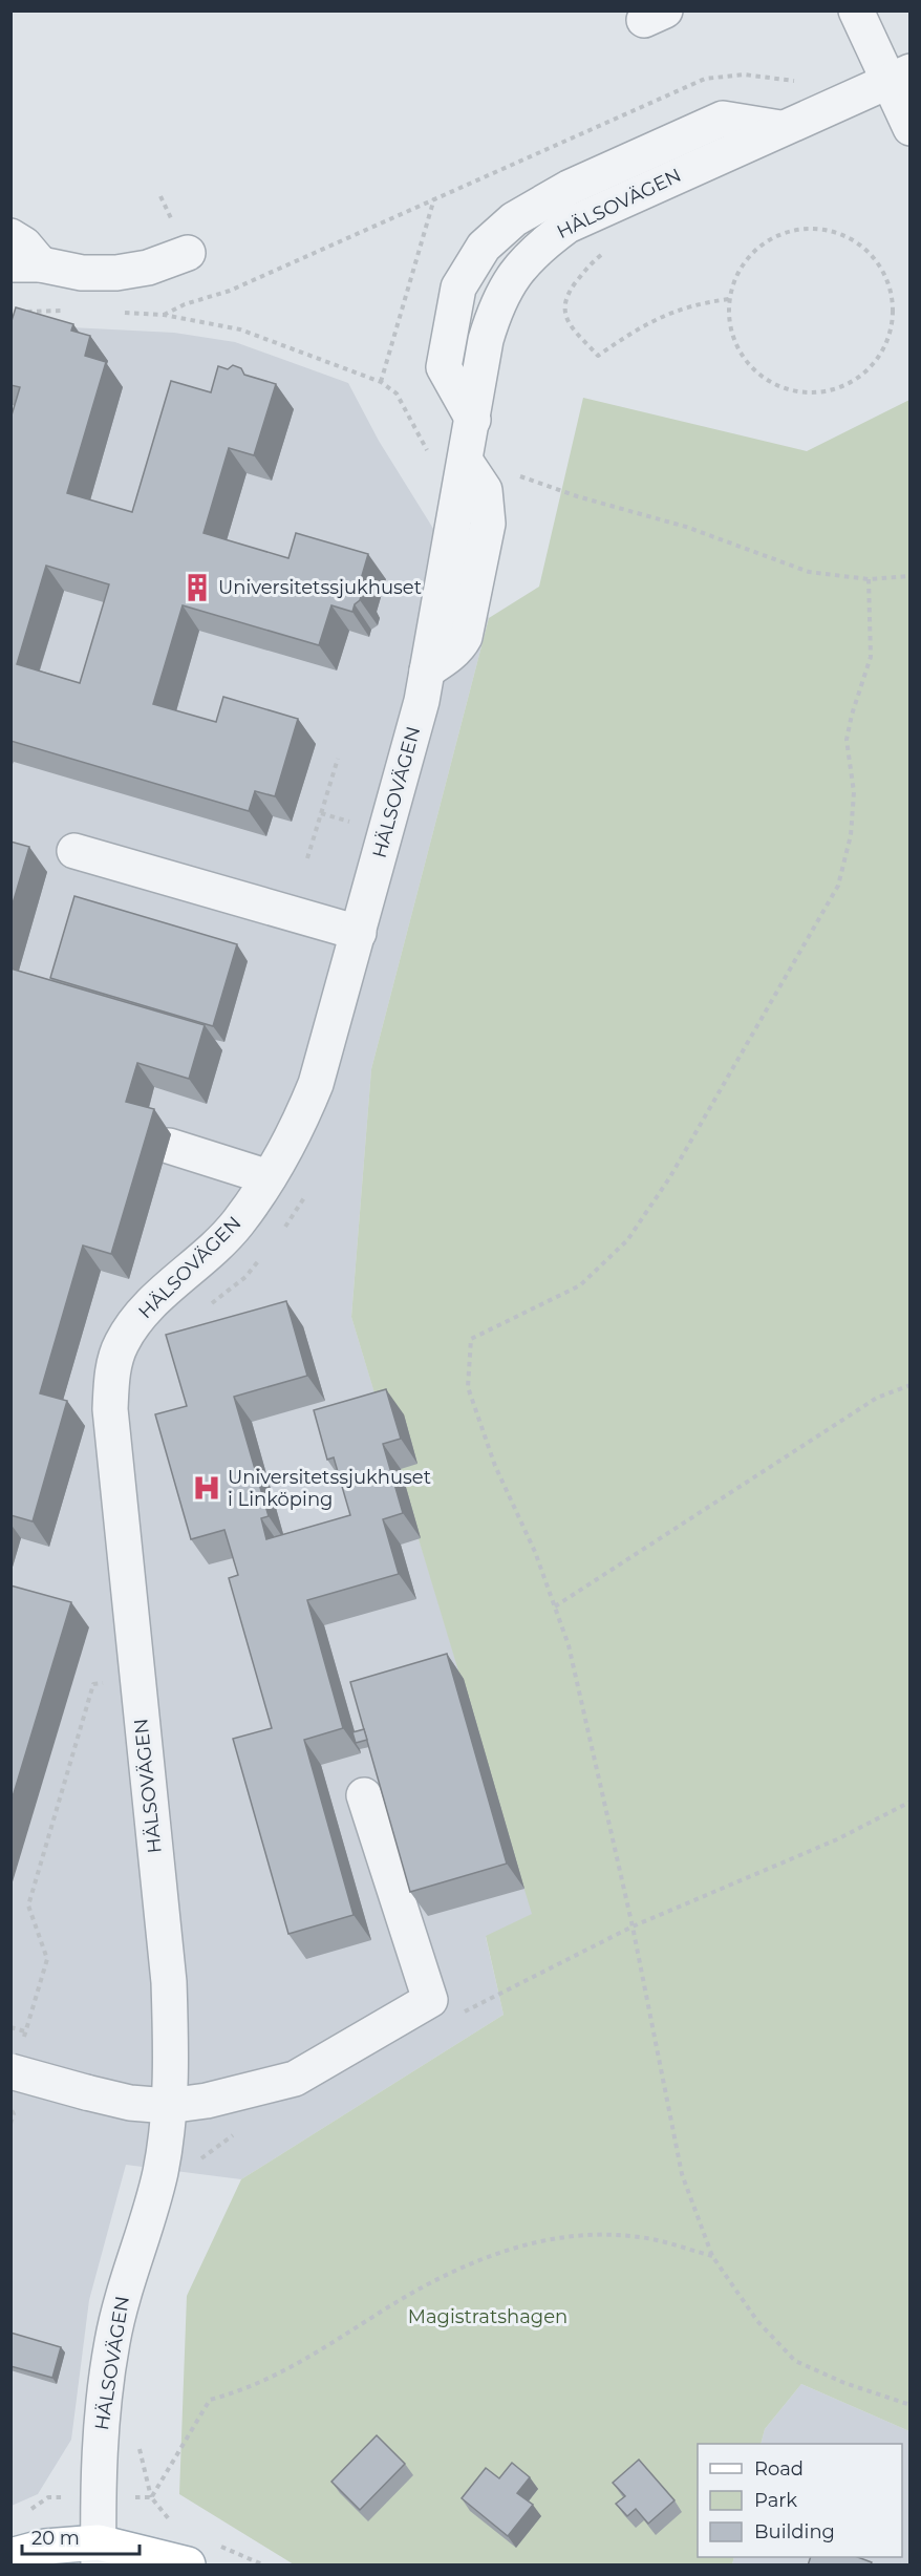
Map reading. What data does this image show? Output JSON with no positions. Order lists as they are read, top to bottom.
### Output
{
  "streets": {
    "street": ["HÄLSOVÄGEN"]
  },
  "parks": ["Magistratshagen"],
  "places": {
    "building": ["Universitetssjukhuset"],
    "hospital": ["Universitetssjukhuset i Linköping"]
  },
  "legend": ["Road", "Park", "Building"],
  "scale_bar": "20 m"
}
